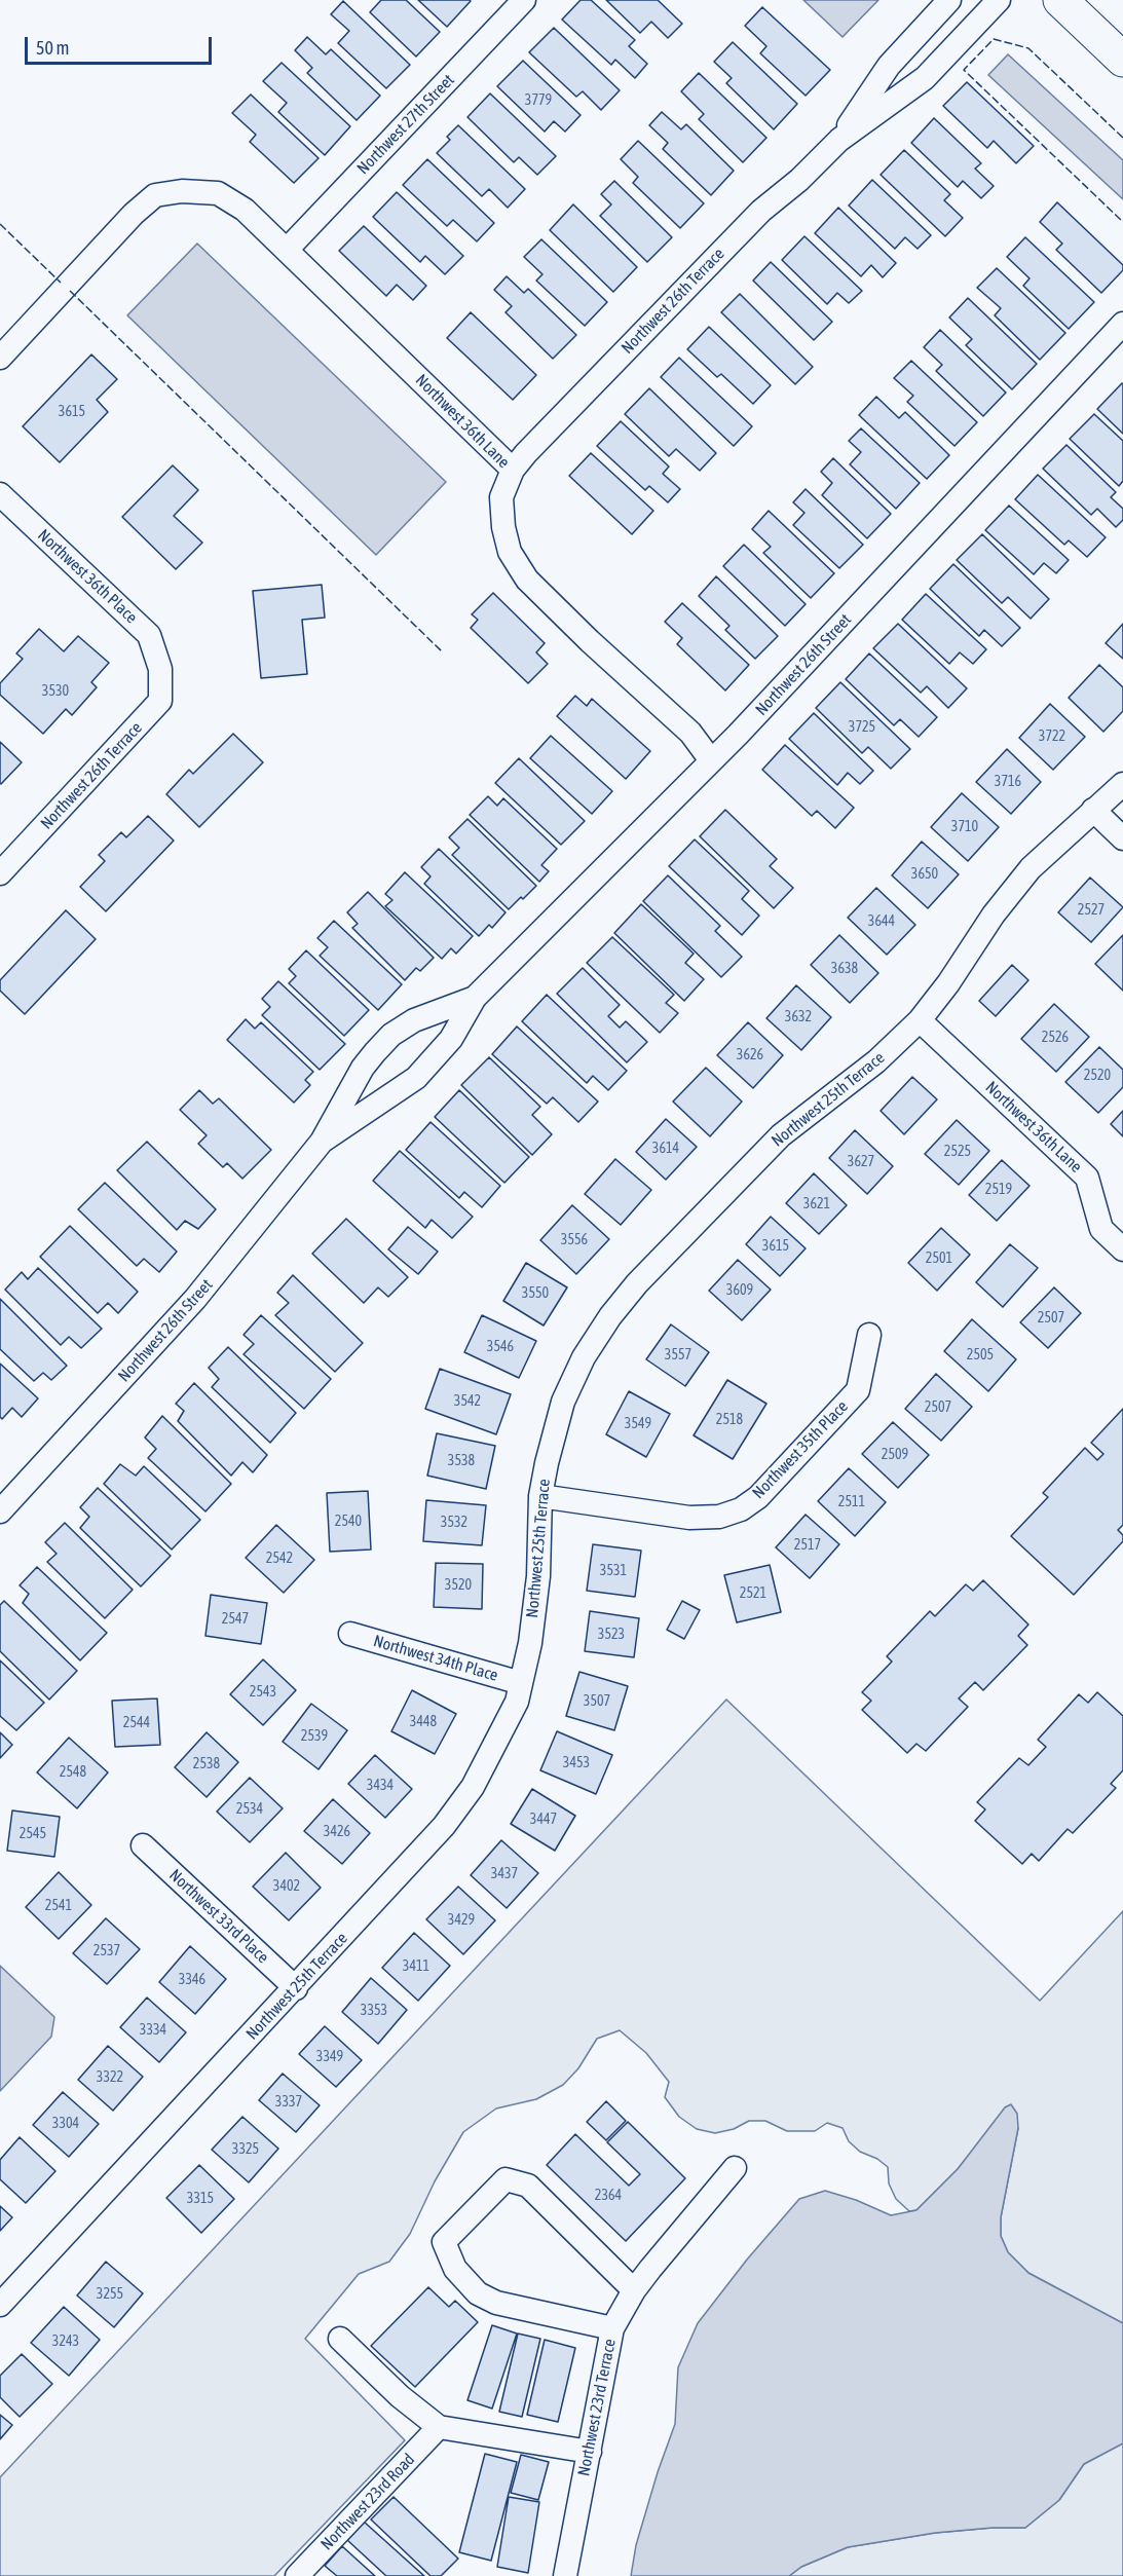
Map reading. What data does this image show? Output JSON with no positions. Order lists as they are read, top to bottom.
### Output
{
  "streets": {
    "street": [
      "Northwest 27th Street",
      "Northwest 26th Terrace",
      "Northwest 36th Lane",
      "Northwest 36th Place",
      "Northwest 26th Street",
      "Northwest 25th Terrace",
      "Northwest 35th Place",
      "Northwest 34th Place",
      "Northwest 33rd Place",
      "Northwest 23rd Terrace",
      "Northwest 23rd Road"
    ]
  },
  "crossings": [
    ["Northwest 27th Street", "Northwest 36th Lane"],
    ["Northwest 26th Terrace", "Northwest 36th Lane"],
    ["Northwest 26th Terrace", "Northwest 36th Place"],
    ["Northwest 36th Lane", "Northwest 26th Street"],
    ["Northwest 36th Lane", "Northwest 25th Terrace"],
    ["Northwest 25th Terrace", "Northwest 35th Place"],
    ["Northwest 25th Terrace", "Northwest 34th Place"],
    ["Northwest 25th Terrace", "Northwest 33rd Place"]
  ],
  "house_numbers": [
    "3779",
    "3615",
    "3530",
    "3725",
    "3722",
    "3716",
    "3710",
    "3650",
    "2527",
    "3644",
    "3638",
    "3632",
    "2526",
    "3626",
    "2520",
    "3614",
    "2525",
    "3627",
    "2519",
    "3621",
    "3556",
    "3615",
    "2501",
    "3609",
    "3550",
    "2507",
    "3546",
    "3557",
    "2505",
    "3542",
    "2507",
    "2518",
    "3549",
    "2509",
    "3538",
    "2511",
    "2540",
    "3532",
    "2517",
    "2542",
    "3531",
    "3520",
    "2521",
    "2547",
    "3523",
    "2543",
    "3507",
    "3448",
    "2544",
    "2539",
    "3453",
    "2538",
    "2548",
    "3434",
    "2534",
    "3447",
    "3426",
    "2545",
    "3437",
    "3402",
    "2541",
    "3429",
    "2537",
    "3411",
    "3346",
    "3353",
    "3334",
    "3349",
    "3322",
    "3337",
    "3304",
    "3325",
    "2364",
    "3315",
    "3255",
    "3243"
  ],
  "scale_bar": "50 m"
}
